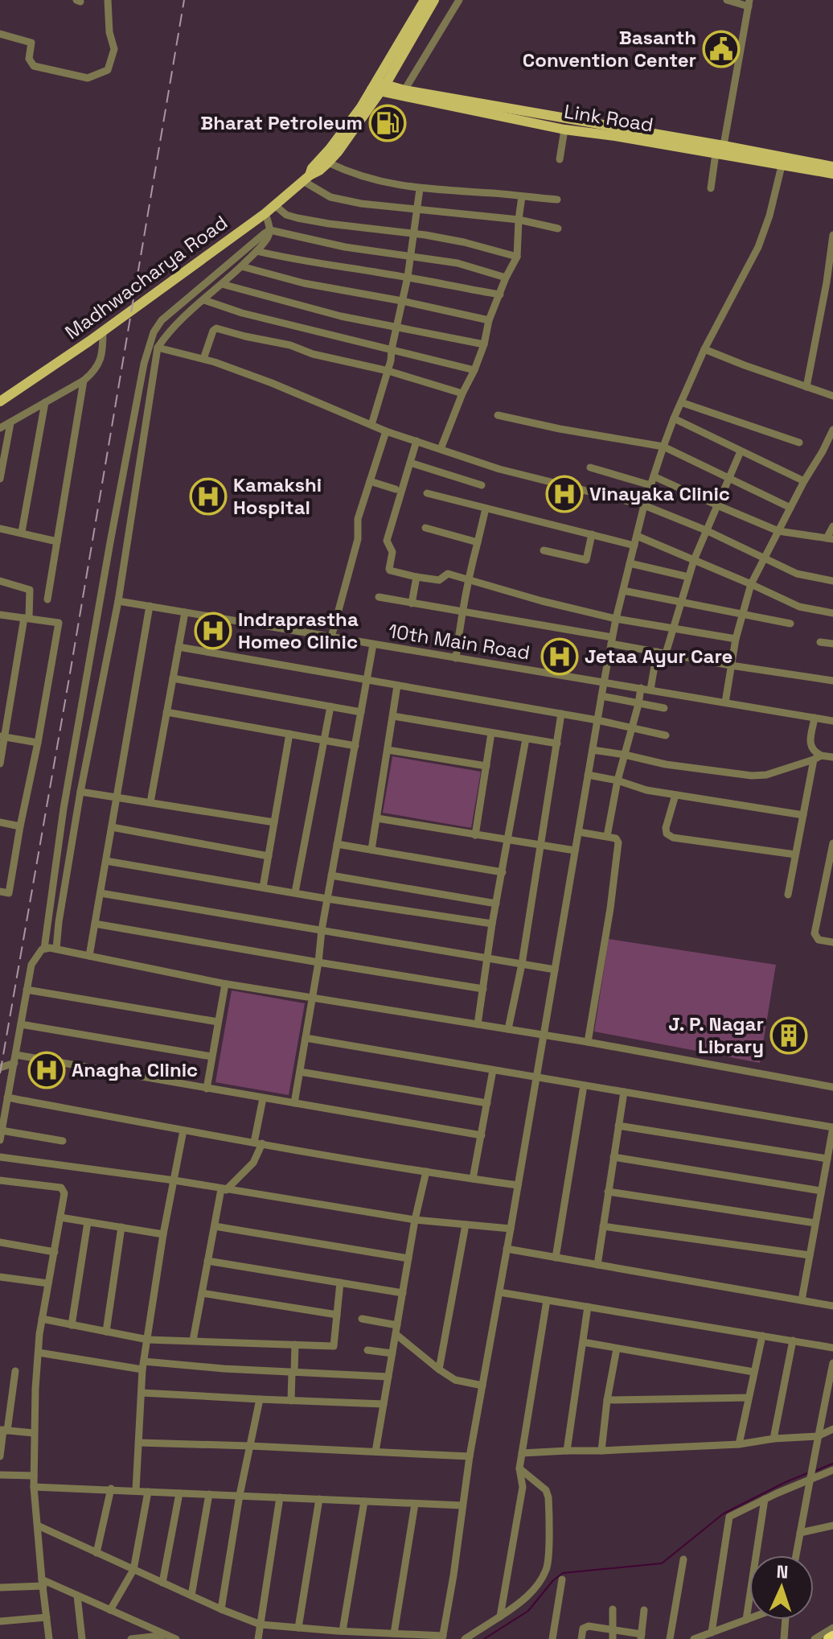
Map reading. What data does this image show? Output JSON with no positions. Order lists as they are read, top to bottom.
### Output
{
  "streets": {
    "main road": ["Link Road", "Madhwacharya Road"],
    "street": ["10th Main Road"]
  },
  "crossings": [
    ["Link Road", "Madhwacharya Road"]
  ],
  "places": {
    "public building": ["Basanth Convention Center"],
    "fuel station": ["Bharat Petroleum"],
    "hospital": [
      "Vinayaka Clinic",
      "Kamakshi Hospital",
      "Indraprastha Homeo Clinic",
      "Jetaa Ayur Care",
      "Anagha Clinic"
    ],
    "building": ["J. P. Nagar Library"]
  },
  "north": "top"
}
